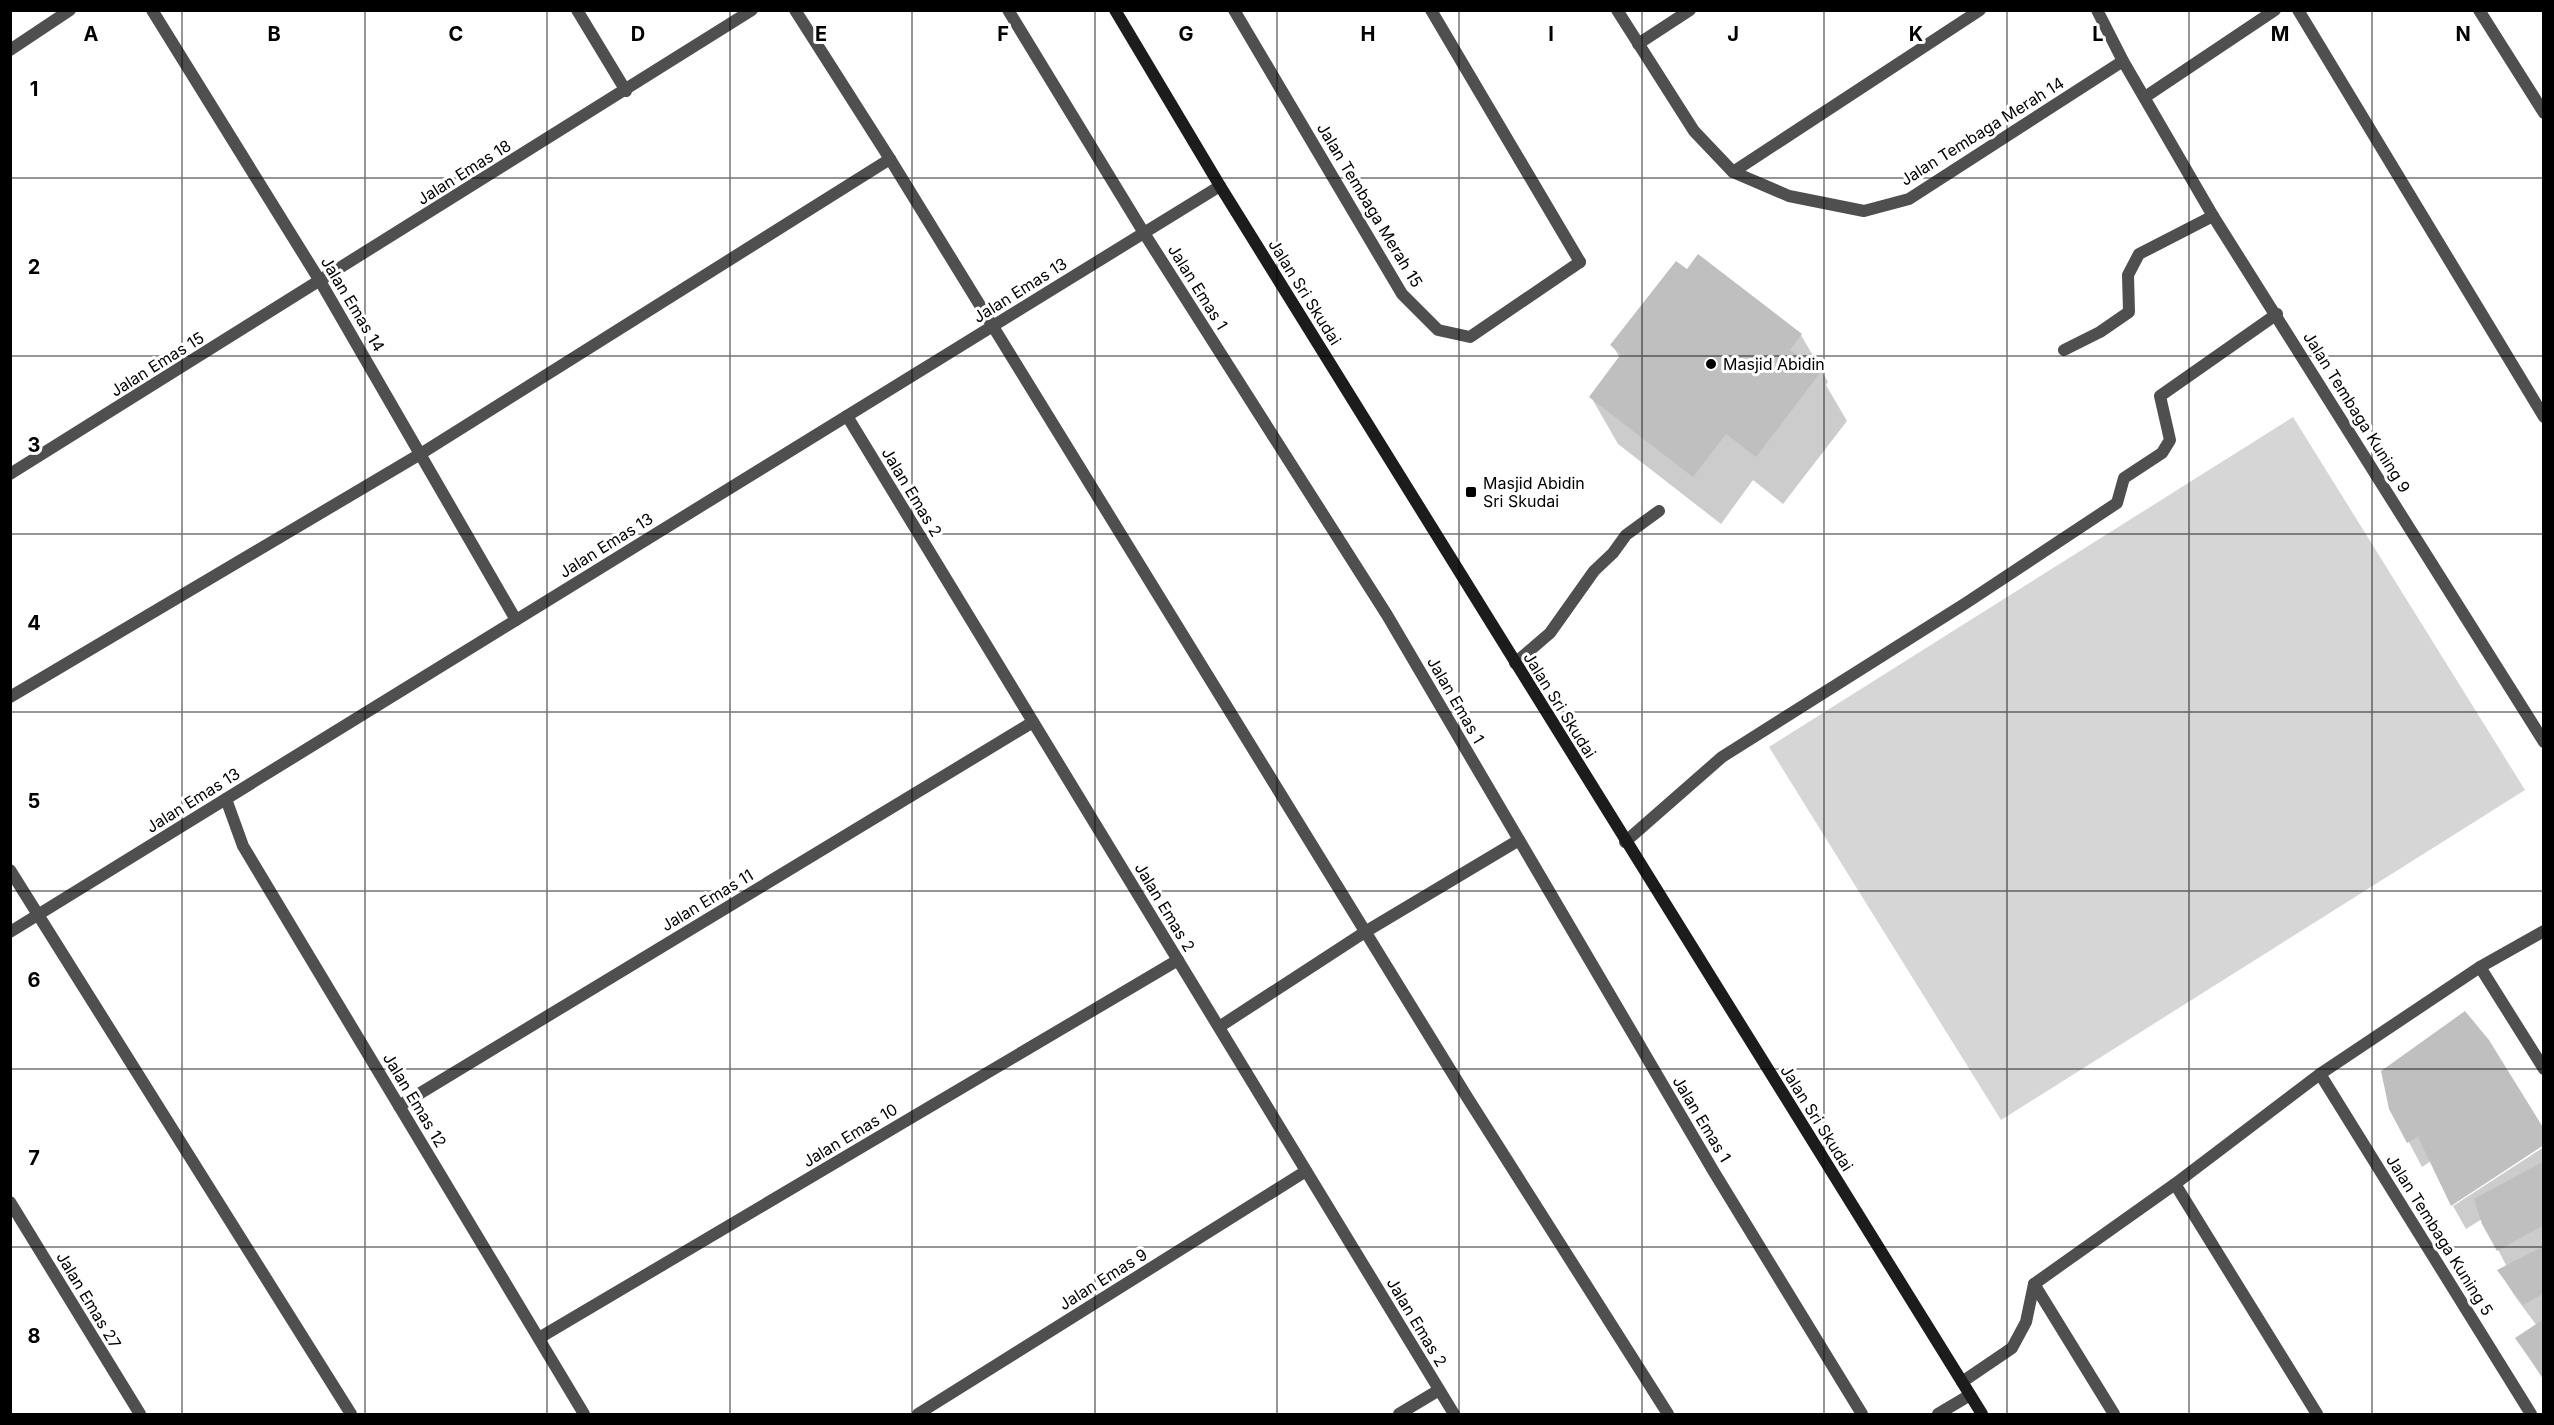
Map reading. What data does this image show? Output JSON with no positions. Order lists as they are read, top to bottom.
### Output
{
  "streets": {
    "street": [
      "Jalan Tembaga Merah 14",
      "Jalan Emas 18",
      "Jalan Tembaga Merah 15",
      "Jalan Emas 1",
      "Jalan Emas 13",
      "Jalan Sri Skudai",
      "Jalan Emas 14",
      "Jalan Emas 15",
      "Jalan Tembaga Kuning 9",
      "Jalan Emas 2",
      "Jalan Emas 11",
      "Jalan Emas 12",
      "Jalan Emas 10",
      "Jalan Tembaga Kuning 5",
      "Jalan Emas 9",
      "Jalan Emas 27"
    ]
  },
  "crossings": [
    ["Jalan Tembaga Merah 14", "Jalan Tembaga Kuning 9"],
    ["Jalan Emas 18", "Jalan Emas 14"],
    ["Jalan Emas 18", "Jalan Emas 15"],
    ["Jalan Emas 1", "Jalan Emas 13"],
    ["Jalan Emas 13", "Jalan Sri Skudai"],
    ["Jalan Emas 13", "Jalan Emas 14"],
    ["Jalan Emas 13", "Jalan Emas 2"],
    ["Jalan Emas 13", "Jalan Emas 12"],
    ["Jalan Emas 14", "Jalan Emas 15"],
    ["Jalan Emas 2", "Jalan Emas 11"],
    ["Jalan Emas 2", "Jalan Emas 10"],
    ["Jalan Emas 2", "Jalan Emas 9"],
    ["Jalan Emas 11", "Jalan Emas 12"],
    ["Jalan Emas 12", "Jalan Emas 10"]
  ],
  "places": {
    "other": ["Masjid Abidin"],
    "transit": ["Masjid Abidin Sri Skudai"]
  },
  "grid": {
    "columns": [
      "A",
      "B",
      "C",
      "D",
      "E",
      "F",
      "G",
      "H",
      "I",
      "J",
      "K",
      "L",
      "M",
      "N"
    ],
    "rows": [
      "1",
      "2",
      "3",
      "4",
      "5",
      "6",
      "7",
      "8"
    ]
  }
}
